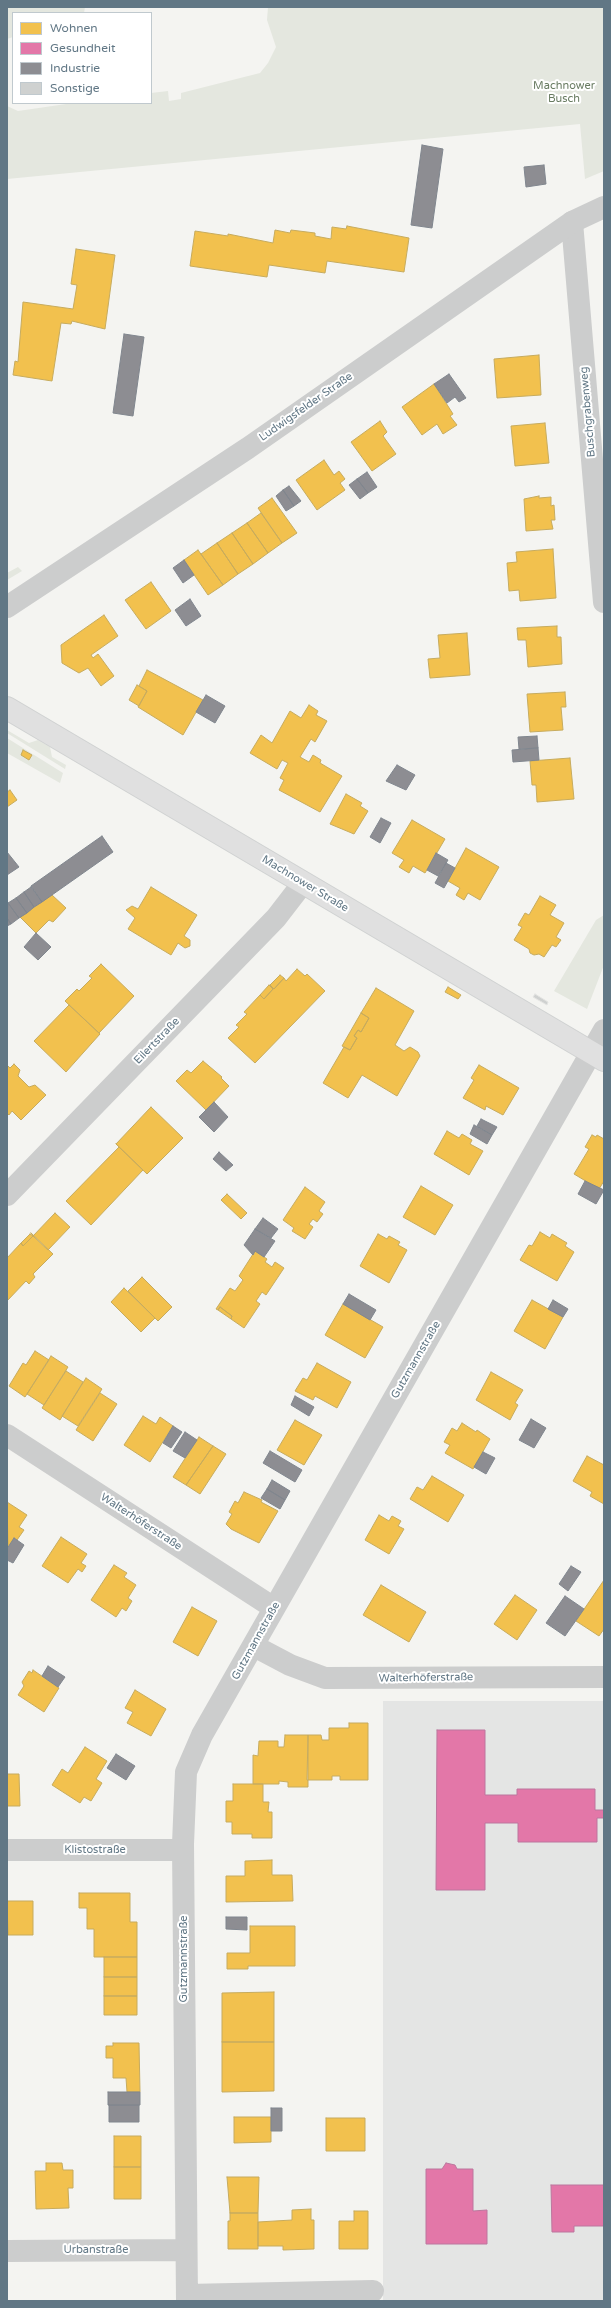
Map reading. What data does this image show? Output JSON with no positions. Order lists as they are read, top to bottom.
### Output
{
  "streets": {
    "main road": ["Machnower Straße"],
    "street": [
      "Ludwigsfelder Straße",
      "Buschgrabenweg",
      "Eilertstraße",
      "Gutzmannstraße",
      "Walterhöferstraße",
      "Klistostraße",
      "Urbanstraße"
    ]
  },
  "crossings": [
    ["Ludwigsfelder Straße", "Buschgrabenweg"],
    ["Machnower Straße", "Eilertstraße"],
    ["Machnower Straße", "Gutzmannstraße"],
    ["Gutzmannstraße", "Walterhöferstraße"],
    ["Gutzmannstraße", "Klistostraße"],
    ["Gutzmannstraße", "Urbanstraße"]
  ],
  "parks": ["Machnower Busch"],
  "legend": [
    "Wohnen",
    "Gesundheit",
    "Industrie",
    "Sonstige"
  ]
}
